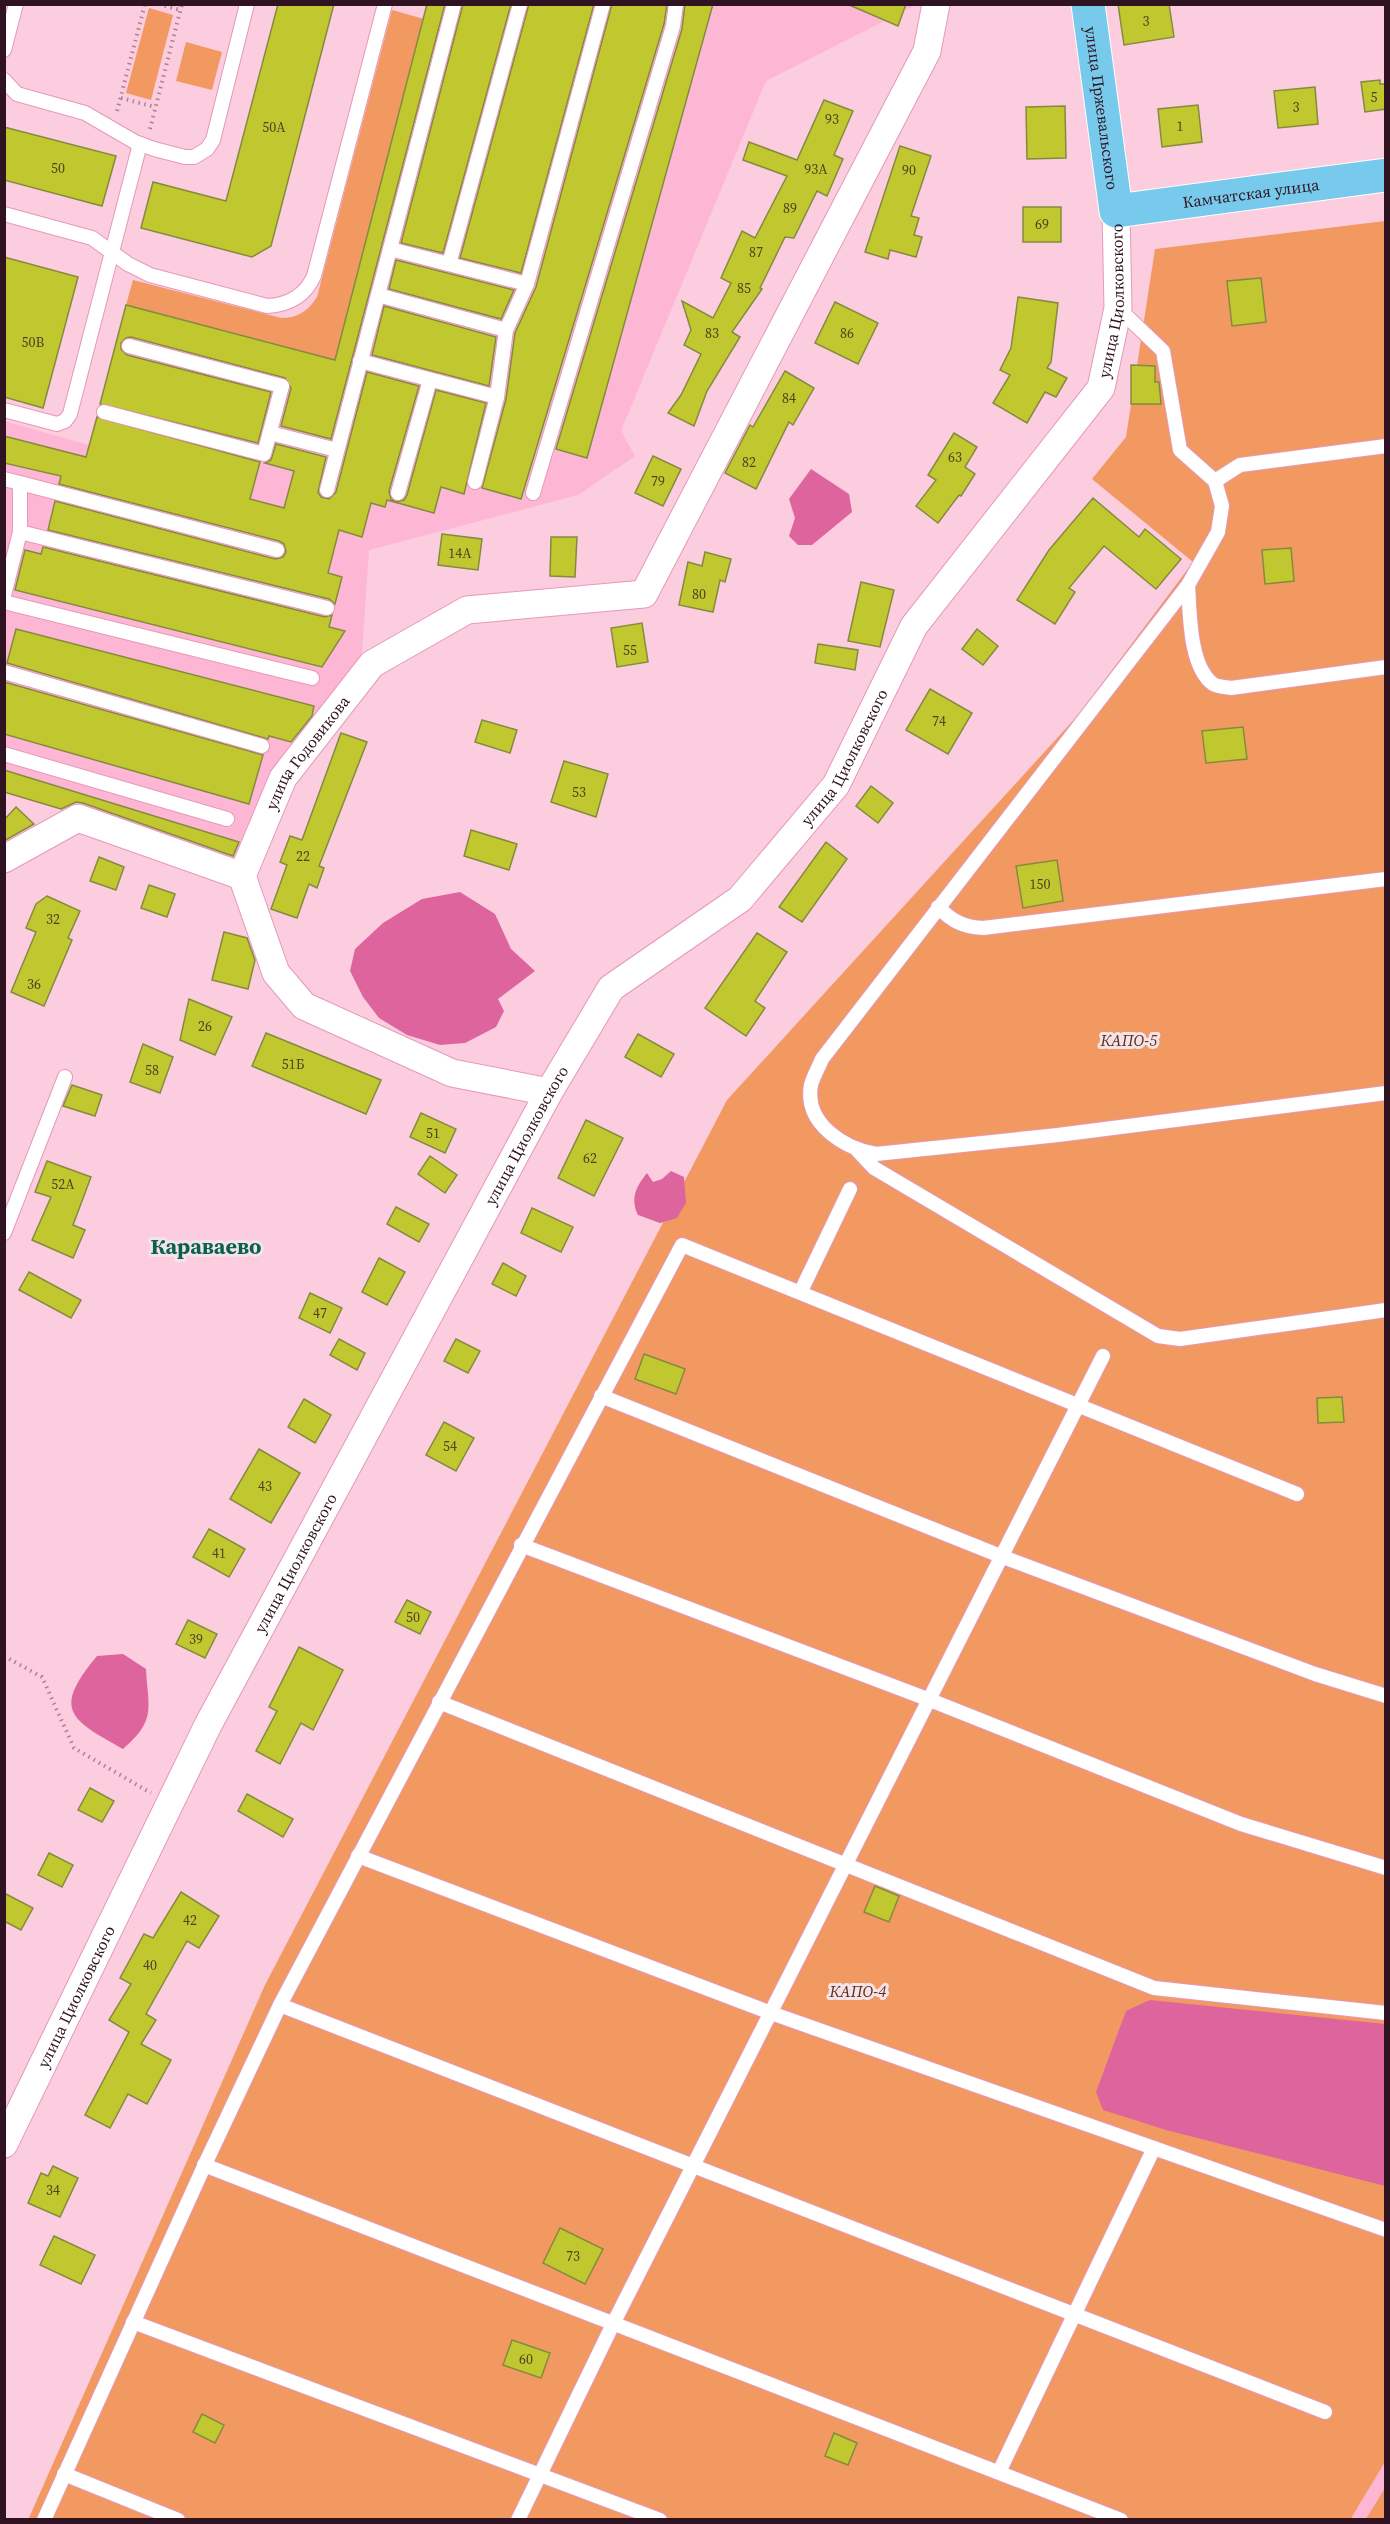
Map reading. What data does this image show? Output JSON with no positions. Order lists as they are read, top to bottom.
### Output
{
  "streets": {
    "main road": ["улица Пржевальского", "Камчатская улица"],
    "street": ["улица Циолковского", "улица Годовикова"]
  },
  "crossings": [
    ["улица Пржевальского", "Камчатская улица"],
    ["улица Пржевальского", "улица Циолковского"],
    ["Камчатская улица", "улица Циолковского"]
  ],
  "districts": ["Караваево"],
  "parks": ["КАПО-5", "КАПО-4"],
  "house_numbers": [
    "3",
    "5",
    "3",
    "93",
    "1",
    "50А",
    "50",
    "93А",
    "90",
    "89",
    "69",
    "87",
    "85",
    "83",
    "86",
    "50В",
    "84",
    "63",
    "82",
    "79",
    "14А",
    "80",
    "55",
    "74",
    "53",
    "22",
    "150",
    "32",
    "36",
    "26",
    "51Б",
    "58",
    "51",
    "62",
    "52А",
    "47",
    "54",
    "43",
    "41",
    "50",
    "39",
    "42",
    "40",
    "34",
    "73",
    "60"
  ]
}
